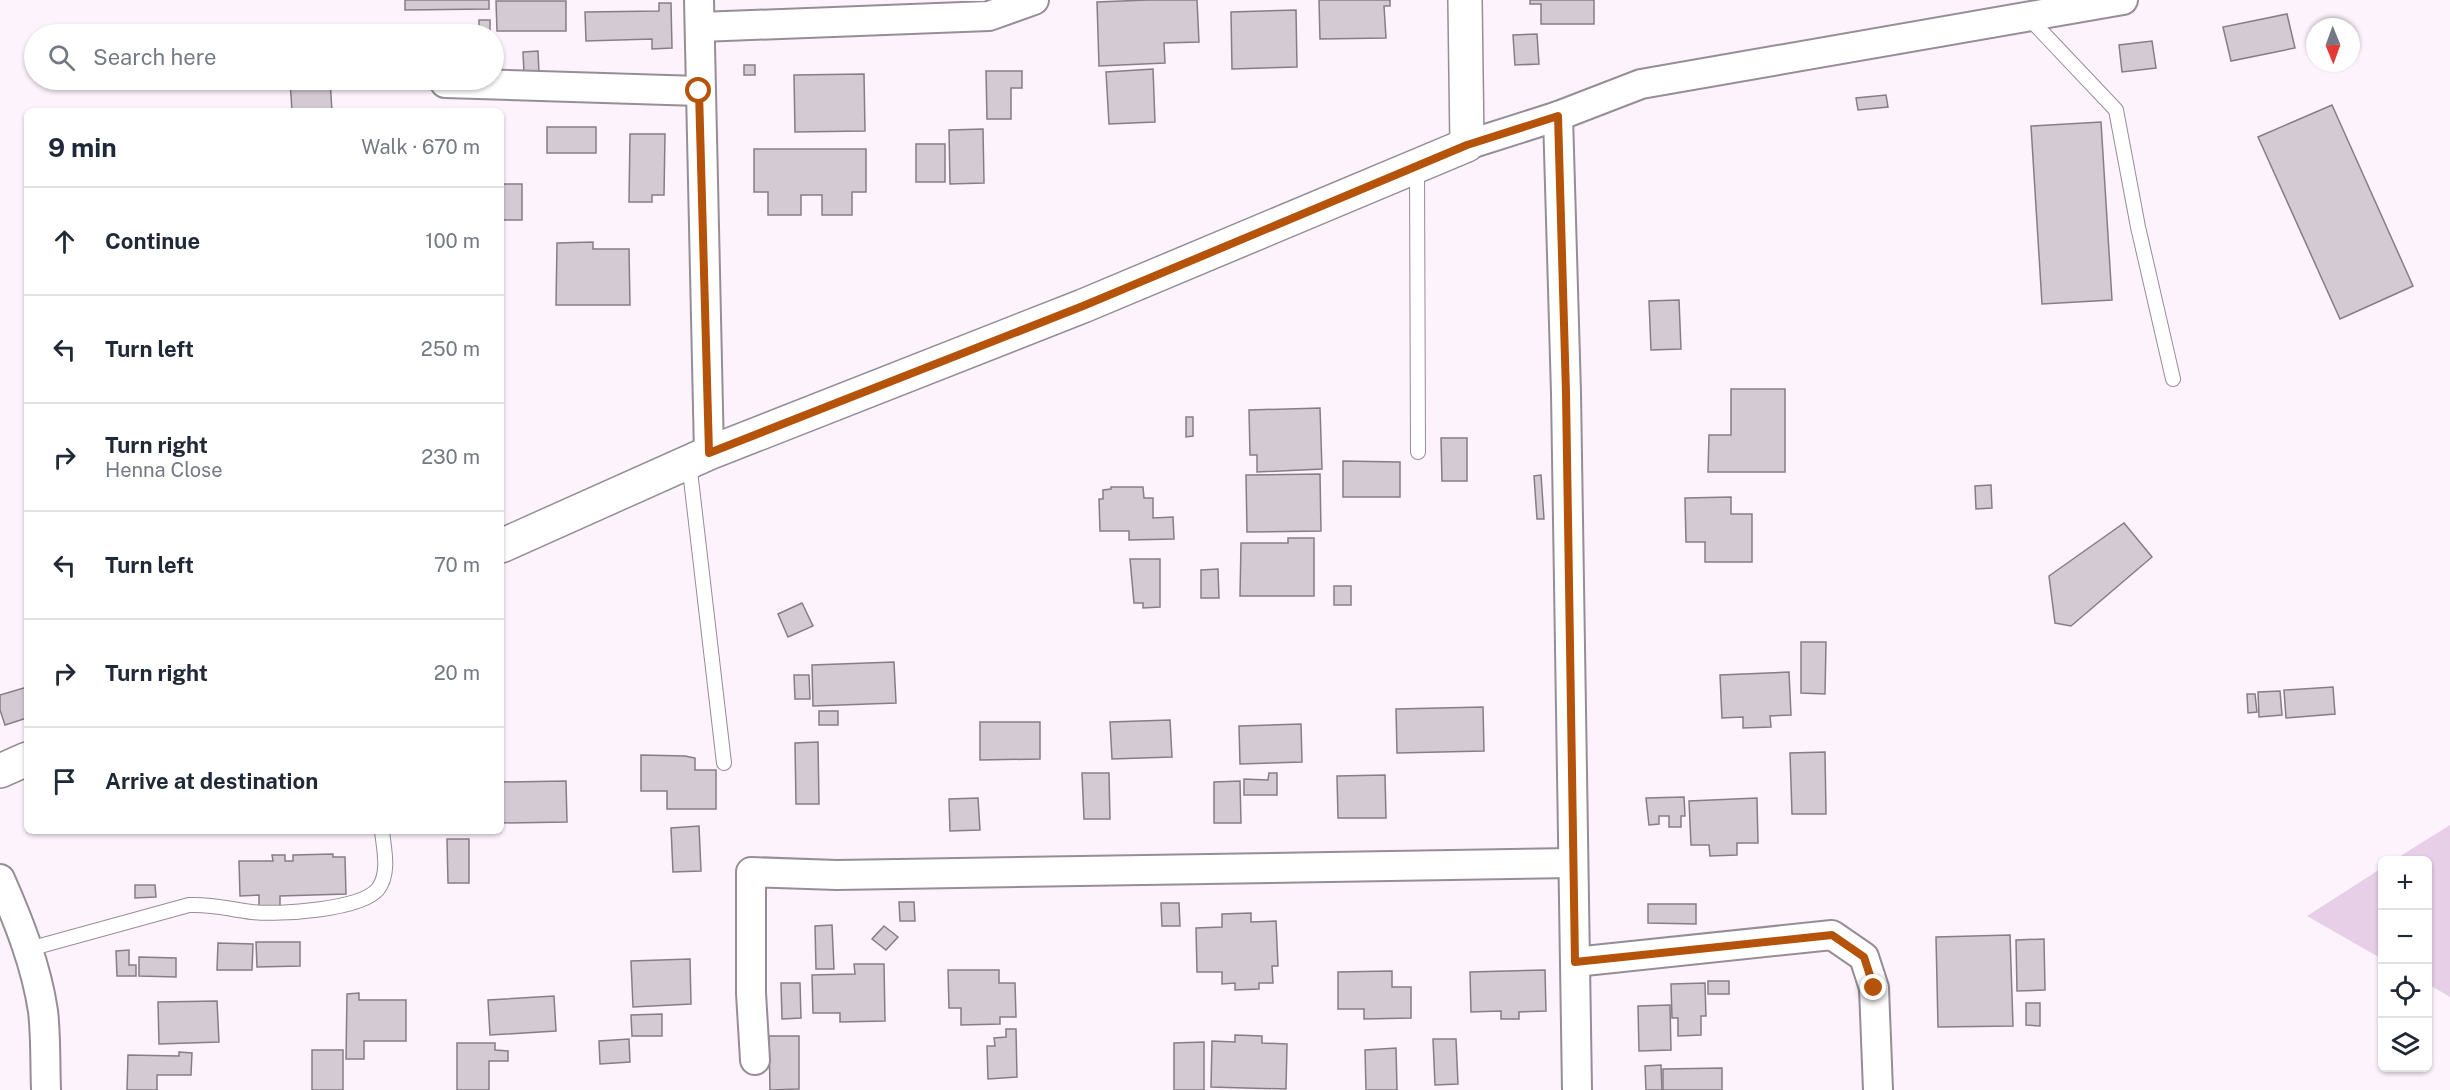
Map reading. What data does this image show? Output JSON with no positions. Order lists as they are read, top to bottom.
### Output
{
  "north": "bottom",
  "page": {
    "search": "Search here",
    "heading": ["9 min", "Walk · 670 m"],
    "list": [
      ["Continue", "100 m"],
      ["Turn left", "250 m"],
      ["Turn right", "Henna Close", "230 m"],
      ["Turn left", "70 m"],
      ["Turn right", "20 m"],
      "Arrive at destination"
    ],
    "map_buttons": ["+", "−"]
  }
}
